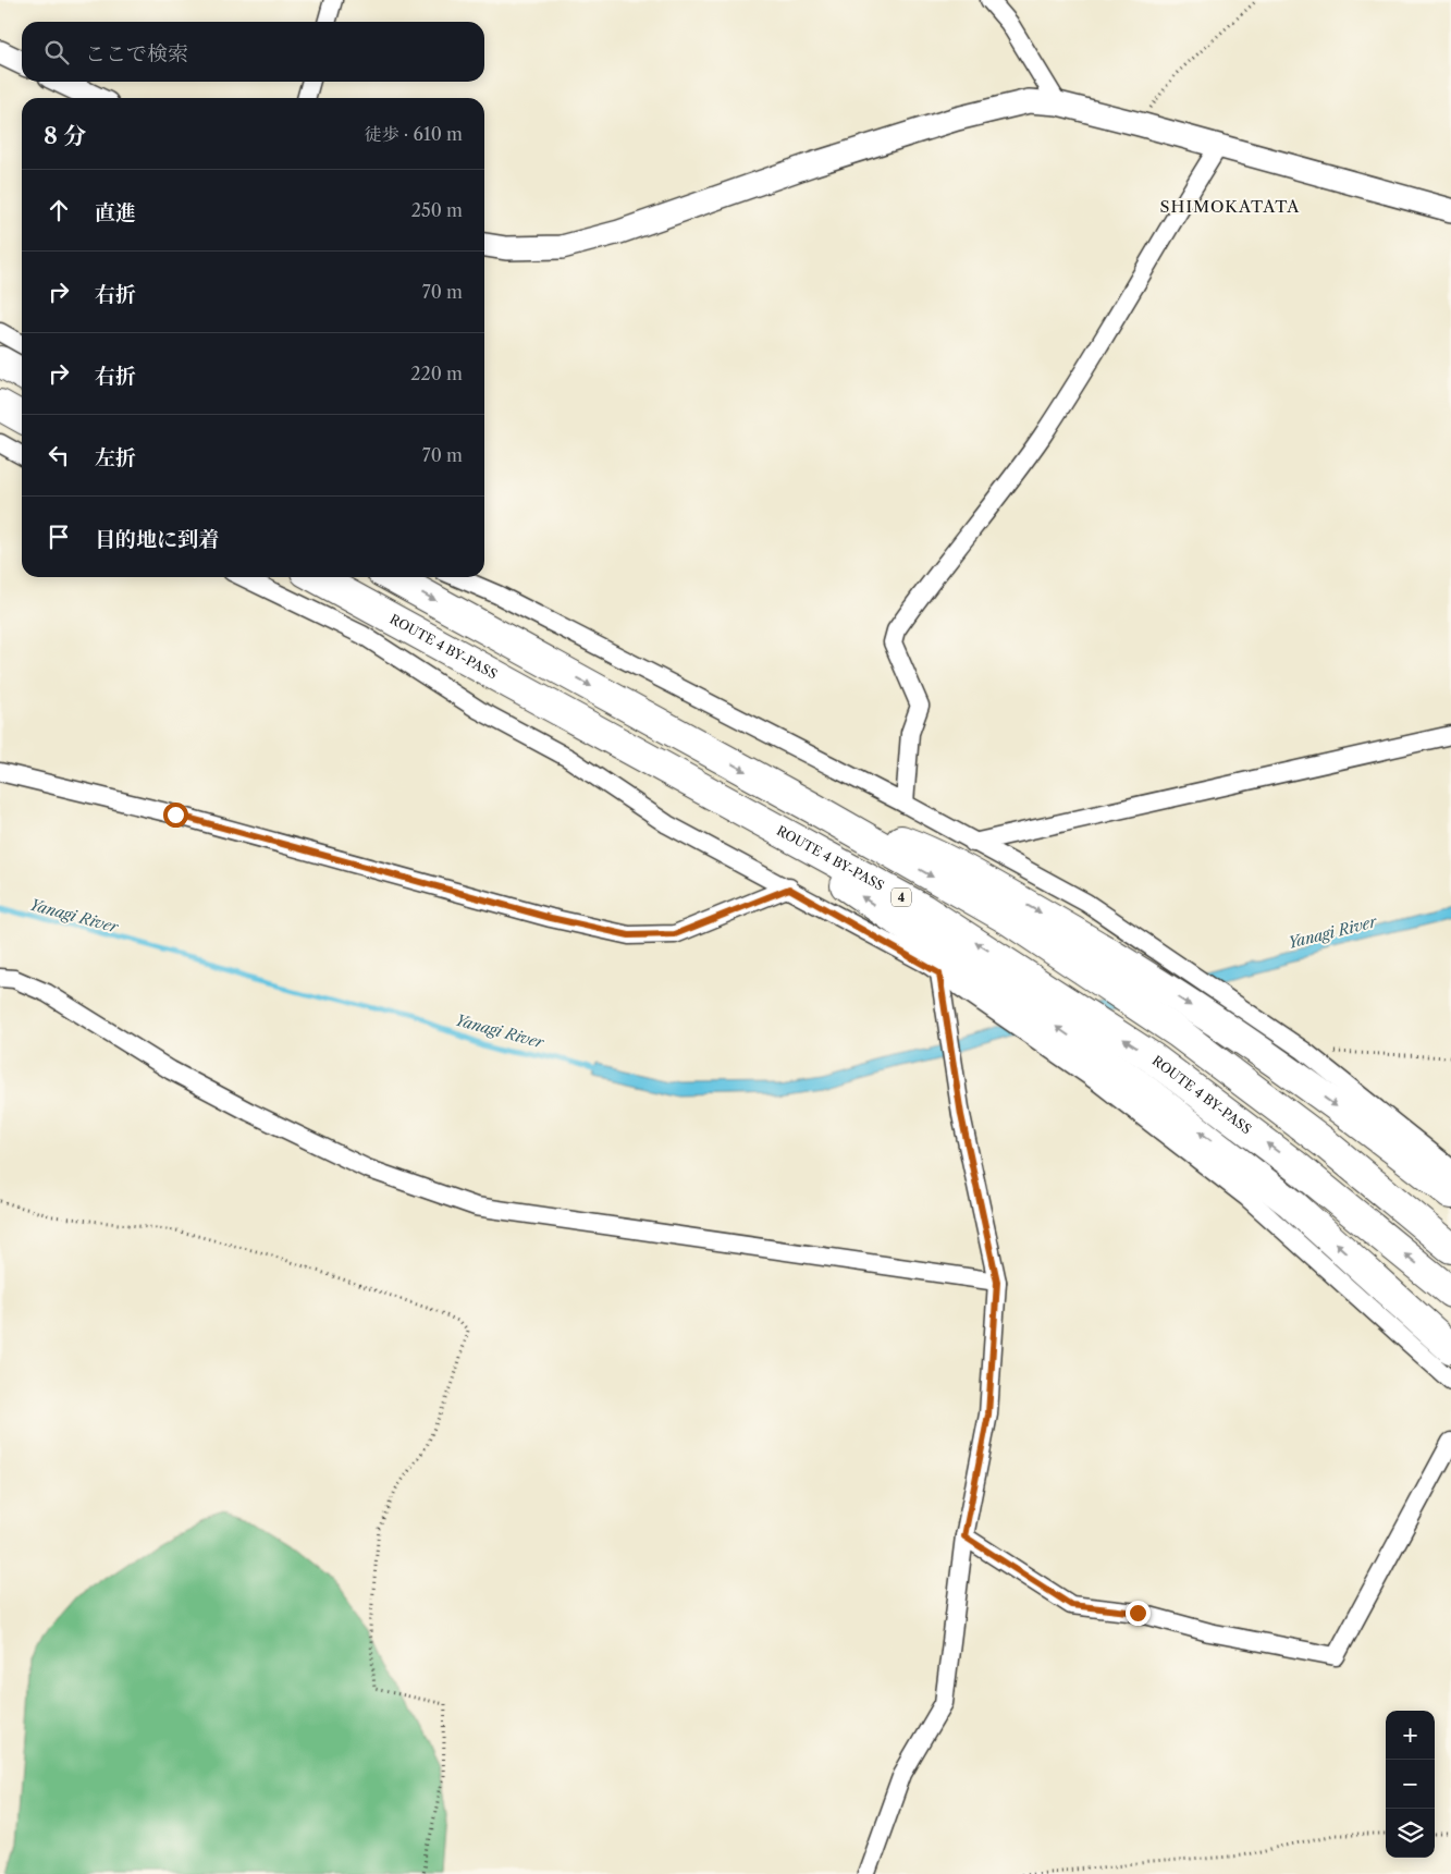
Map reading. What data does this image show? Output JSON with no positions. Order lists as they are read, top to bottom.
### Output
{
  "streets": {
    "highway": ["ROUTE 4 BY-PASS", "4"]
  },
  "districts": ["SHIMOKATATA"],
  "water": ["Yanagi River"],
  "page": {
    "search": "ここで検索",
    "heading": ["8 分", "徒歩 · 610 m"],
    "list": [
      ["直進", "250 m"],
      ["右折", "70 m"],
      ["右折", "220 m"],
      ["左折", "70 m"],
      "目的地に到着"
    ],
    "map_buttons": ["+", "−"]
  }
}
